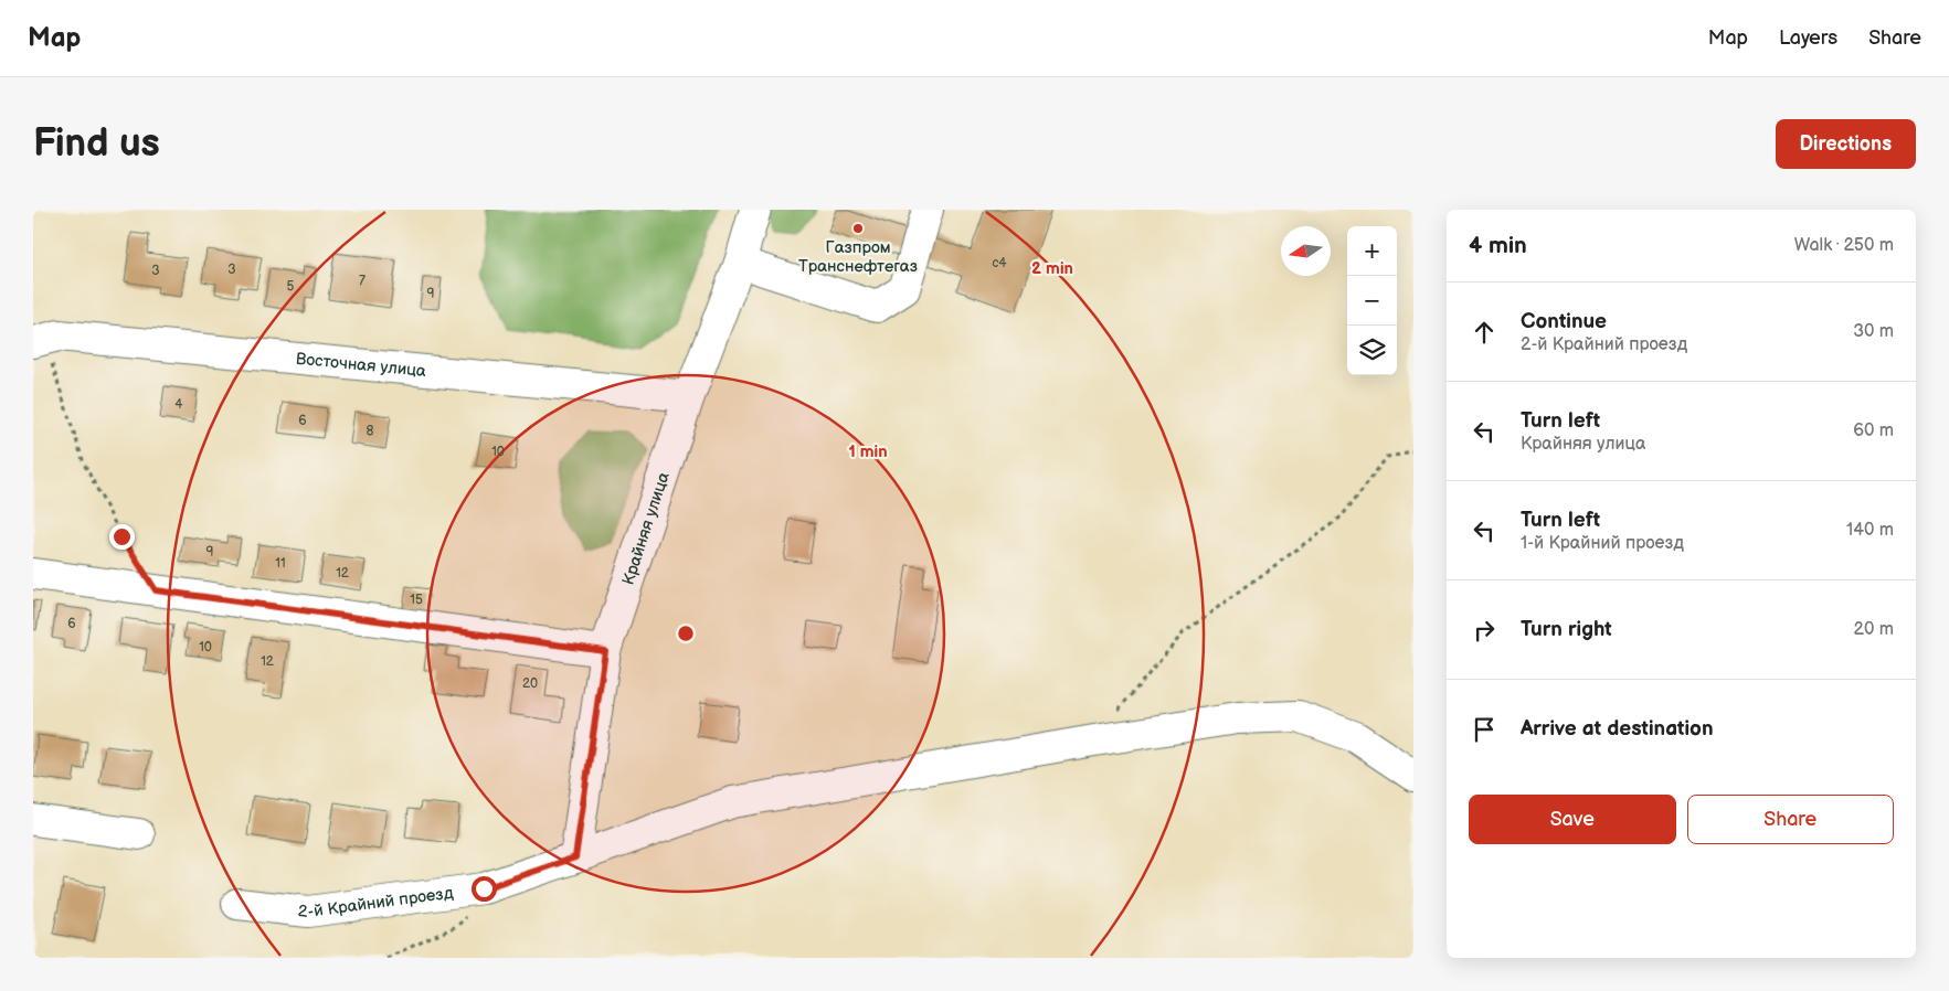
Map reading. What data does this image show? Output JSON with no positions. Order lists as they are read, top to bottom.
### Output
{
  "streets": {
    "street": ["Восточная улица", "Крайняя улица", "2-й Крайний проезд"]
  },
  "crossings": [
    ["Восточная улица", "Крайняя улица"],
    ["Крайняя улица", "2-й Крайний проезд"]
  ],
  "places": ["Газпром Транснефтегаз"],
  "house_numbers": [
    "с4",
    "3",
    "3",
    "7",
    "5",
    "9",
    "4",
    "6",
    "8",
    "10",
    "9",
    "11",
    "12",
    "15",
    "6",
    "10",
    "12",
    "20"
  ],
  "north": "left",
  "page": {
    "header": "Map",
    "nav": ["Map", "Layers", "Share"],
    "buttons": [
      "Directions",
      ["Save", "Share"]
    ],
    "title": "Find us",
    "heading": ["4 min", "Walk · 250 m"],
    "map_buttons": ["+", "−"],
    "list": [
      ["Continue", "2-й Крайний проезд", "30 m"],
      ["Turn left", "Крайняя улица", "60 m"],
      ["Turn left", "1-й Крайний проезд", "140 m"],
      ["Turn right", "20 m"],
      "Arrive at destination"
    ]
  },
  "rings": ["2 min", "1 min"]
}
